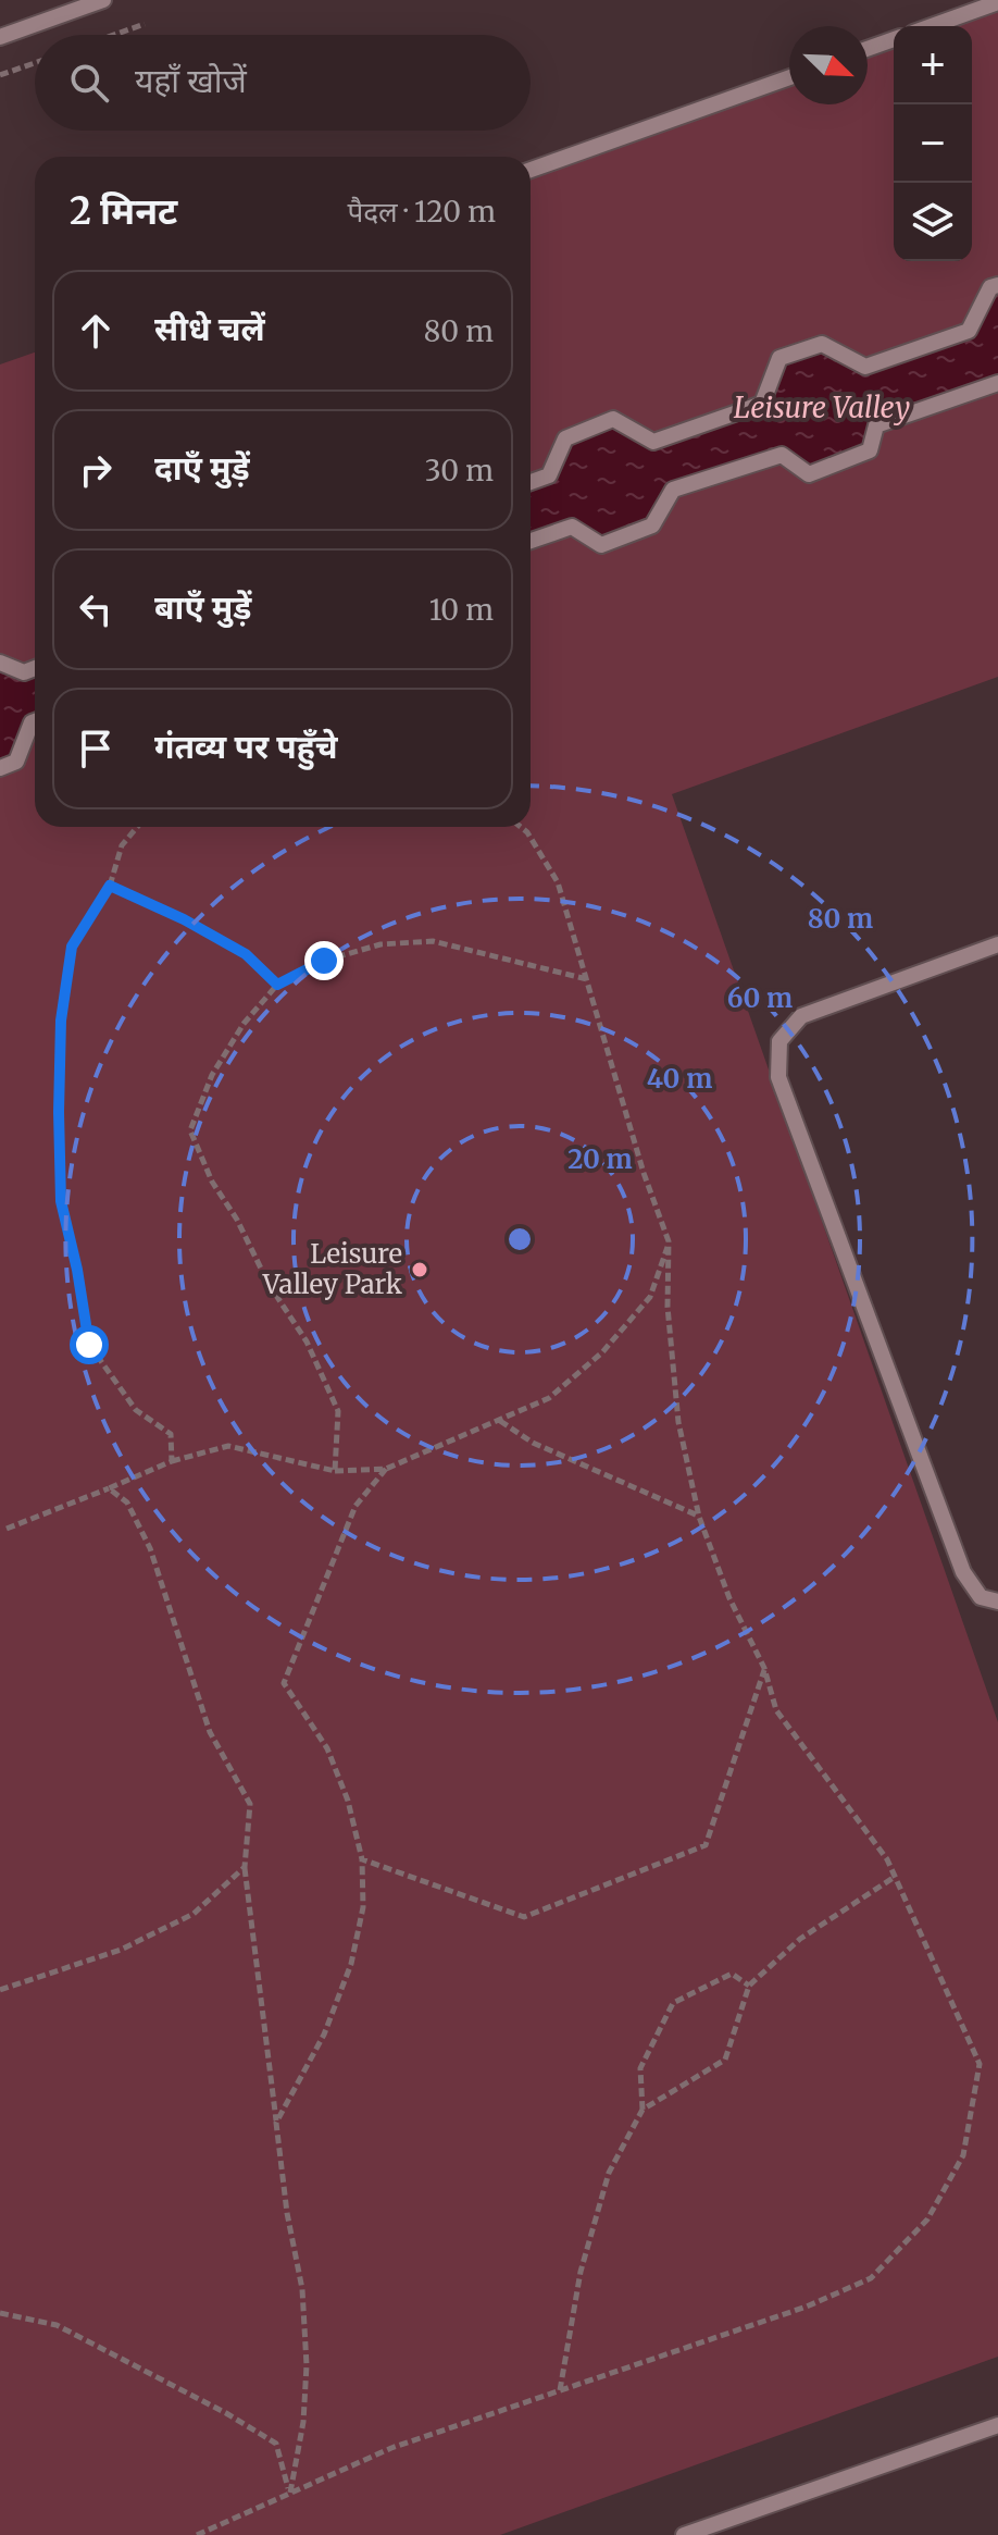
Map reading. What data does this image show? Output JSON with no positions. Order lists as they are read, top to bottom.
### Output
{
  "water": ["Leisure Valley"],
  "places": ["Leisure Valley Park"],
  "north": "bottom right",
  "page": {
    "map_buttons": ["+", "−"],
    "search": "यहाँ खोजें",
    "heading": ["2 मिनट", "पैदल · 120 m"],
    "list": [
      ["सीधे चलें", "80 m"],
      ["दाएँ मुड़ें", "30 m"],
      ["बाएँ मुड़ें", "10 m"],
      "गंतव्य पर पहुँचे"
    ]
  },
  "rings": [
    "80 m",
    "60 m",
    "40 m",
    "20 m"
  ]
}
